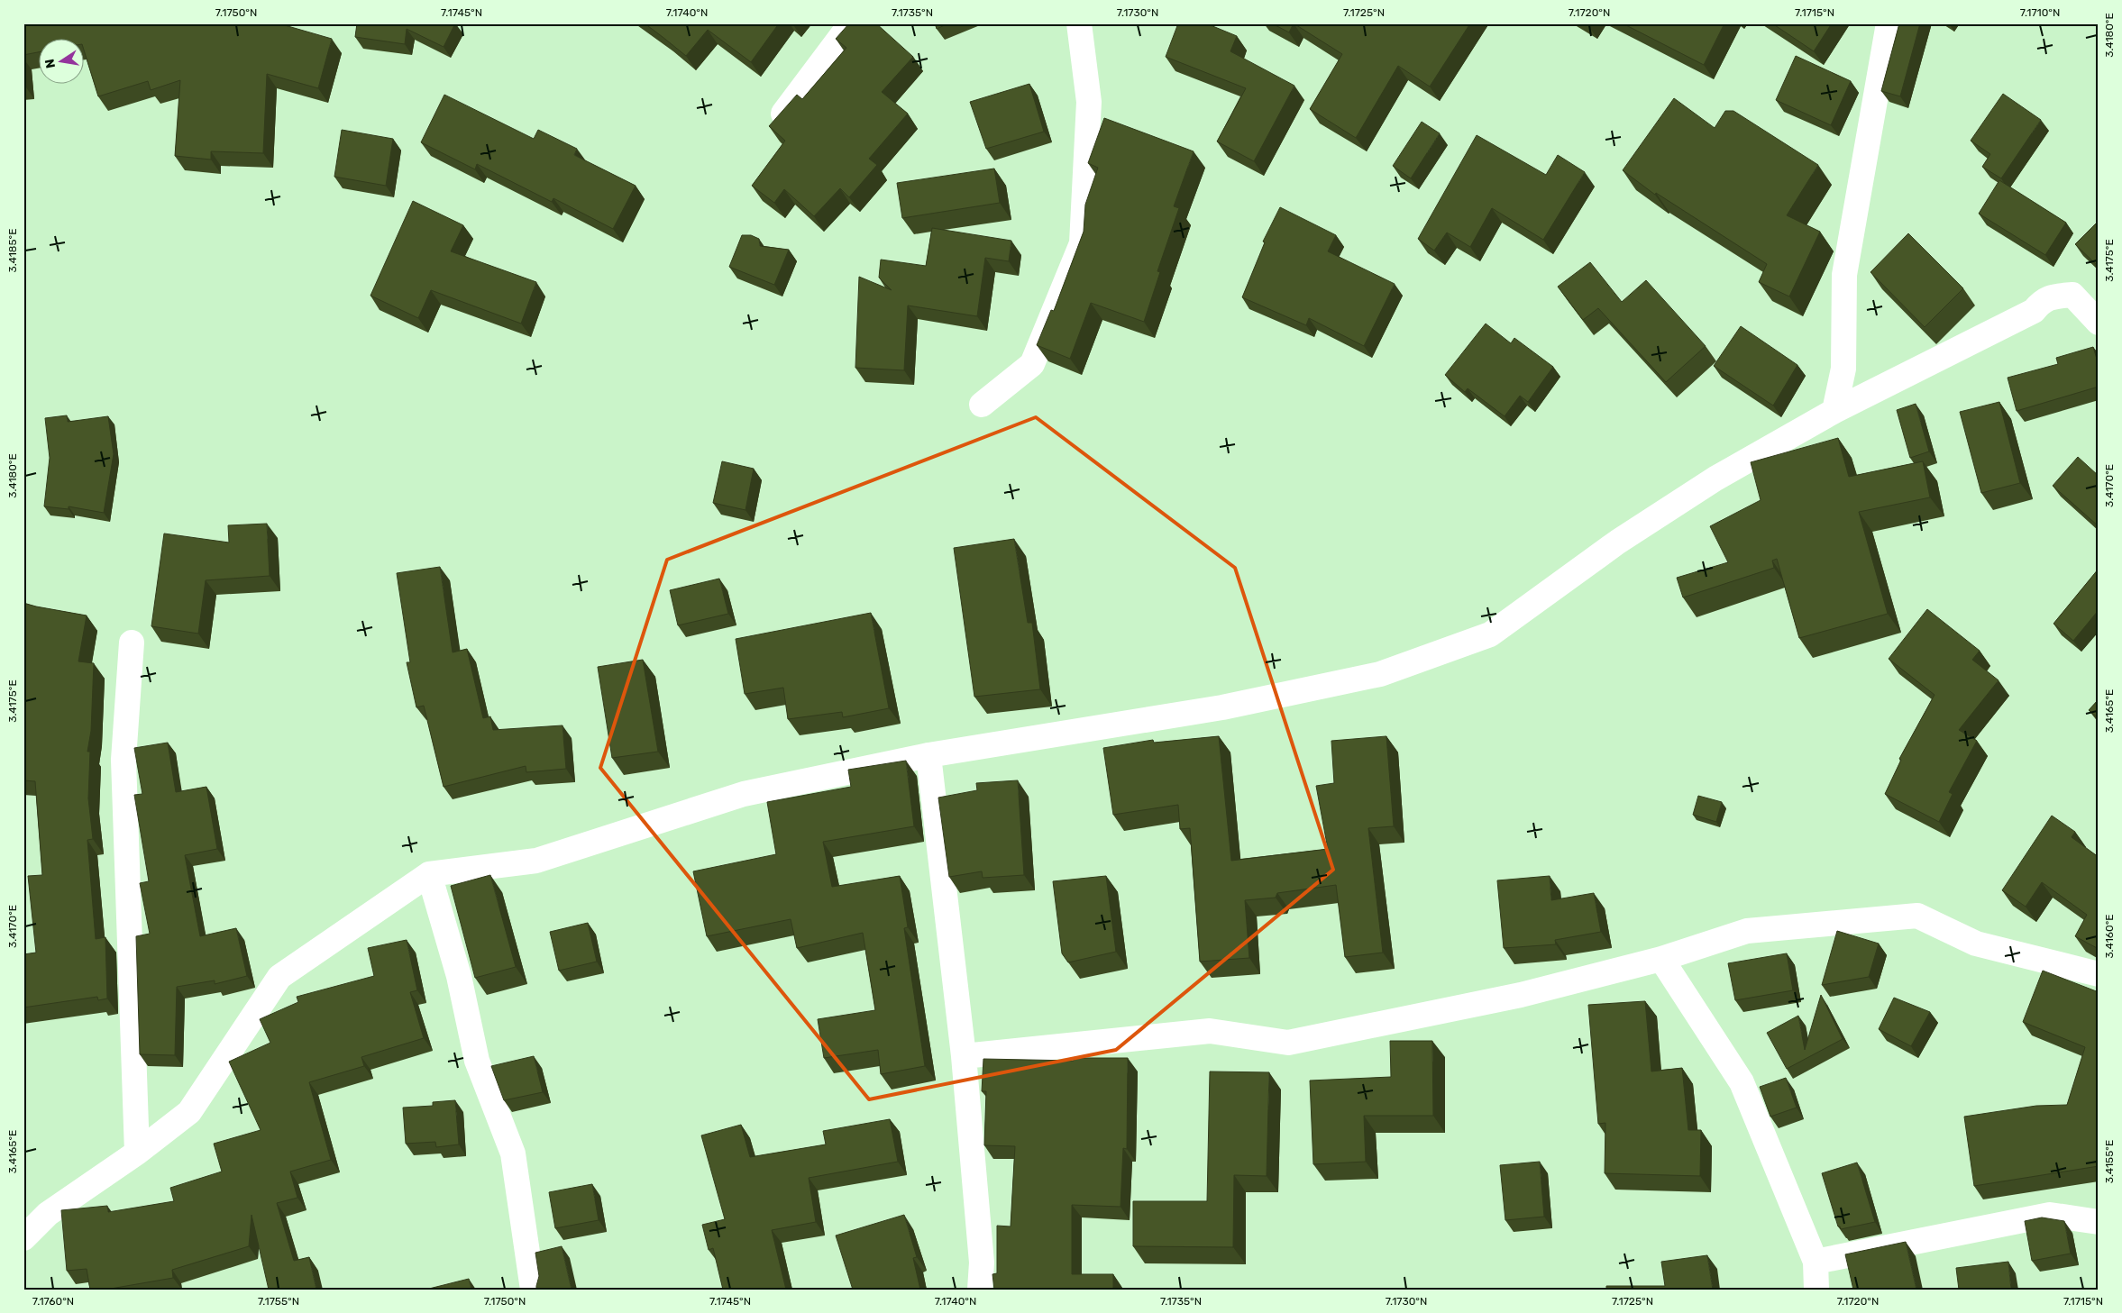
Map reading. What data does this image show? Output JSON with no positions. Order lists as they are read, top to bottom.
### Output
{
  "north": "left",
  "coordinates": [
    "7.1750°N",
    "7.1745°N",
    "7.1740°N",
    "7.1735°N",
    "7.1730°N",
    "7.1725°N",
    "7.1720°N",
    "7.1715°N",
    "7.1710°N",
    "3.4180°E",
    "3.4185°E",
    "3.4175°E",
    "3.4170°E",
    "3.4165°E",
    "3.4160°E",
    "3.4155°E",
    "7.1760°N",
    "7.1755°N"
  ]
}
